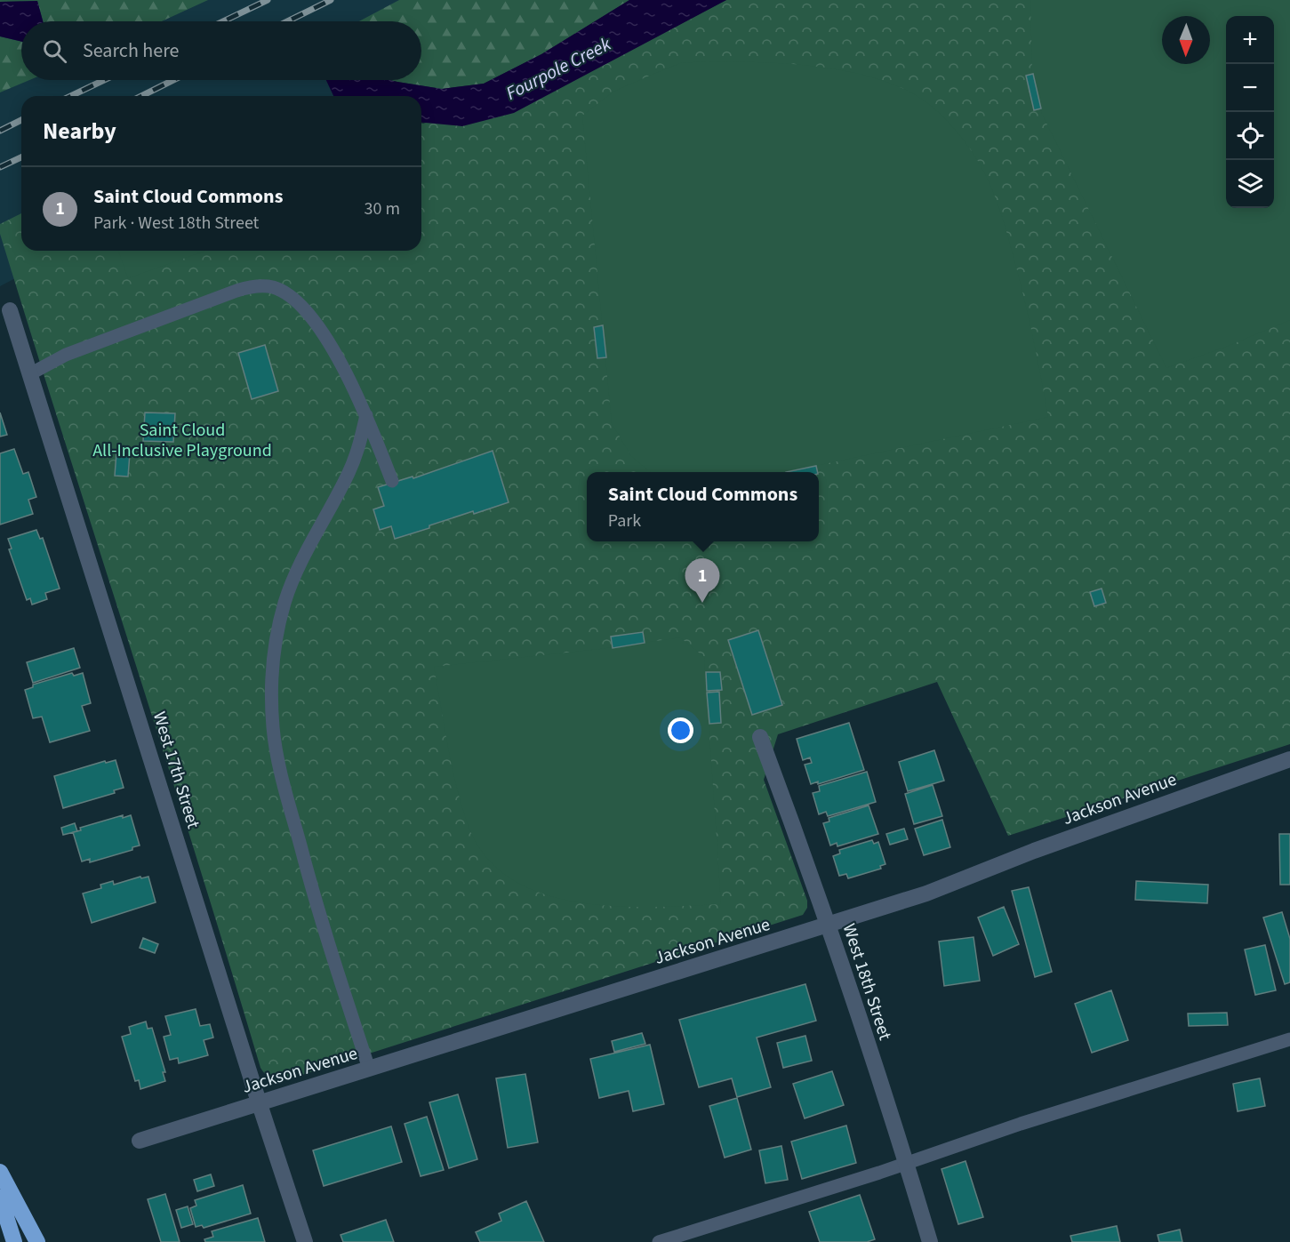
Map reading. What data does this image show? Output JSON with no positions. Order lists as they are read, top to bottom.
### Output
{
  "streets": {
    "street": ["West 17th Street", "Jackson Avenue", "West 18th Street"]
  },
  "crossings": [
    ["West 17th Street", "Jackson Avenue"],
    ["Jackson Avenue", "West 18th Street"]
  ],
  "water": ["Fourpole Creek"],
  "parks": ["Saint Cloud All-Inclusive Playground"],
  "north": "bottom",
  "page": {
    "map_buttons": ["+", "−"],
    "search": "Search here",
    "heading": "Nearby",
    "list": [
      {
        "mark": "1",
        "name": "Saint Cloud Commons",
        "note": "Park · West 18th Street",
        "value": "30 m"
      }
    ],
    "popup": ["Saint Cloud Commons", "Park"],
    "pins": "1"
  }
}
